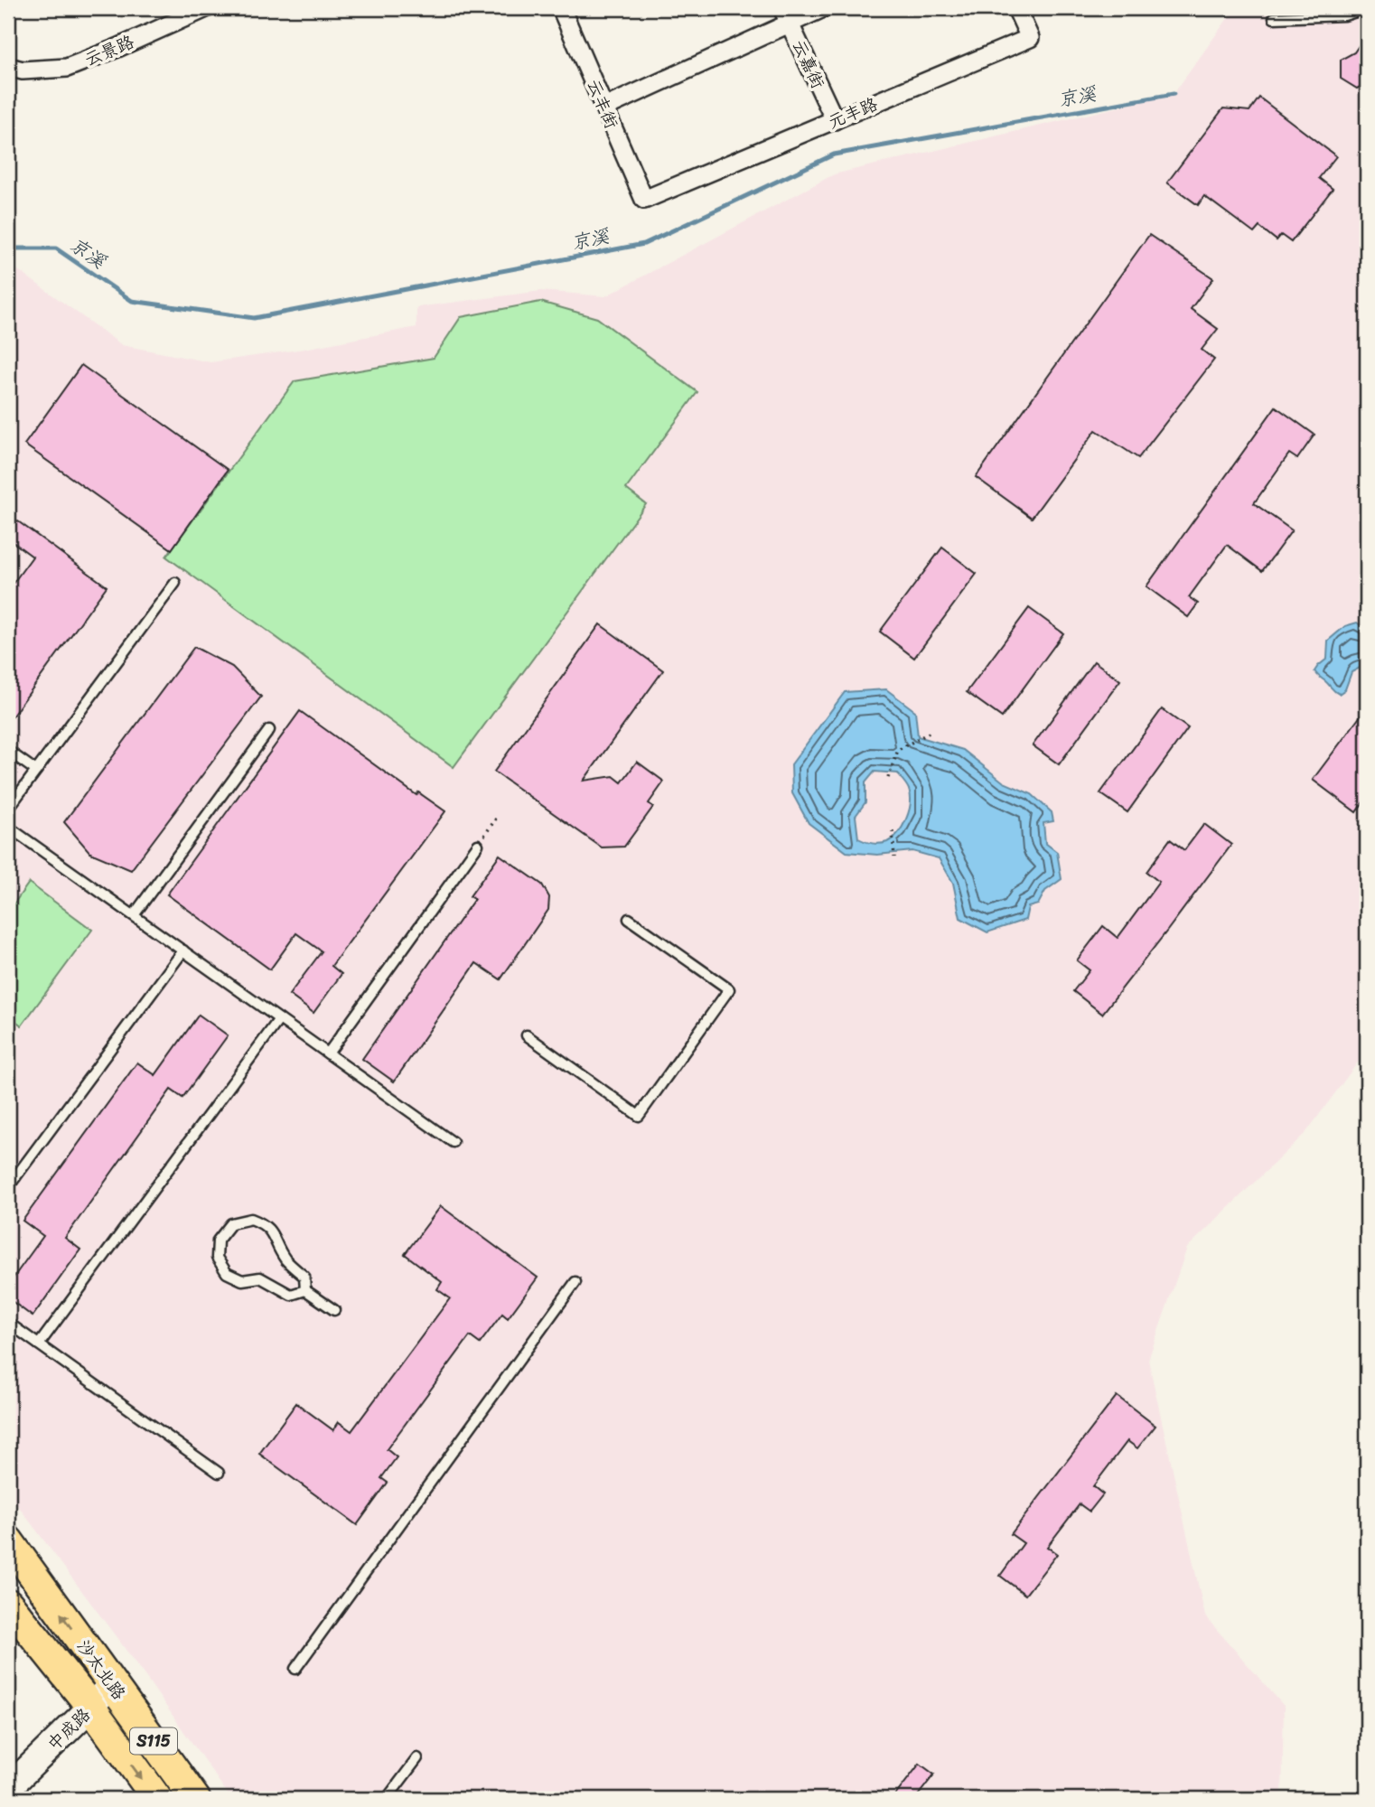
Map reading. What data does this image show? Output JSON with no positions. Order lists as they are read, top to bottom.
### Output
{
  "streets": {
    "main road": ["沙太北路", "S115"],
    "street": [
      "云景路",
      "云嘉街",
      "云丰街",
      "元丰路",
      "中成路"
    ]
  },
  "crossings": [
    ["云嘉街", "元丰路"],
    ["云丰街", "元丰路"],
    ["沙太北路", "中成路"]
  ],
  "water": ["京溪"]
}
